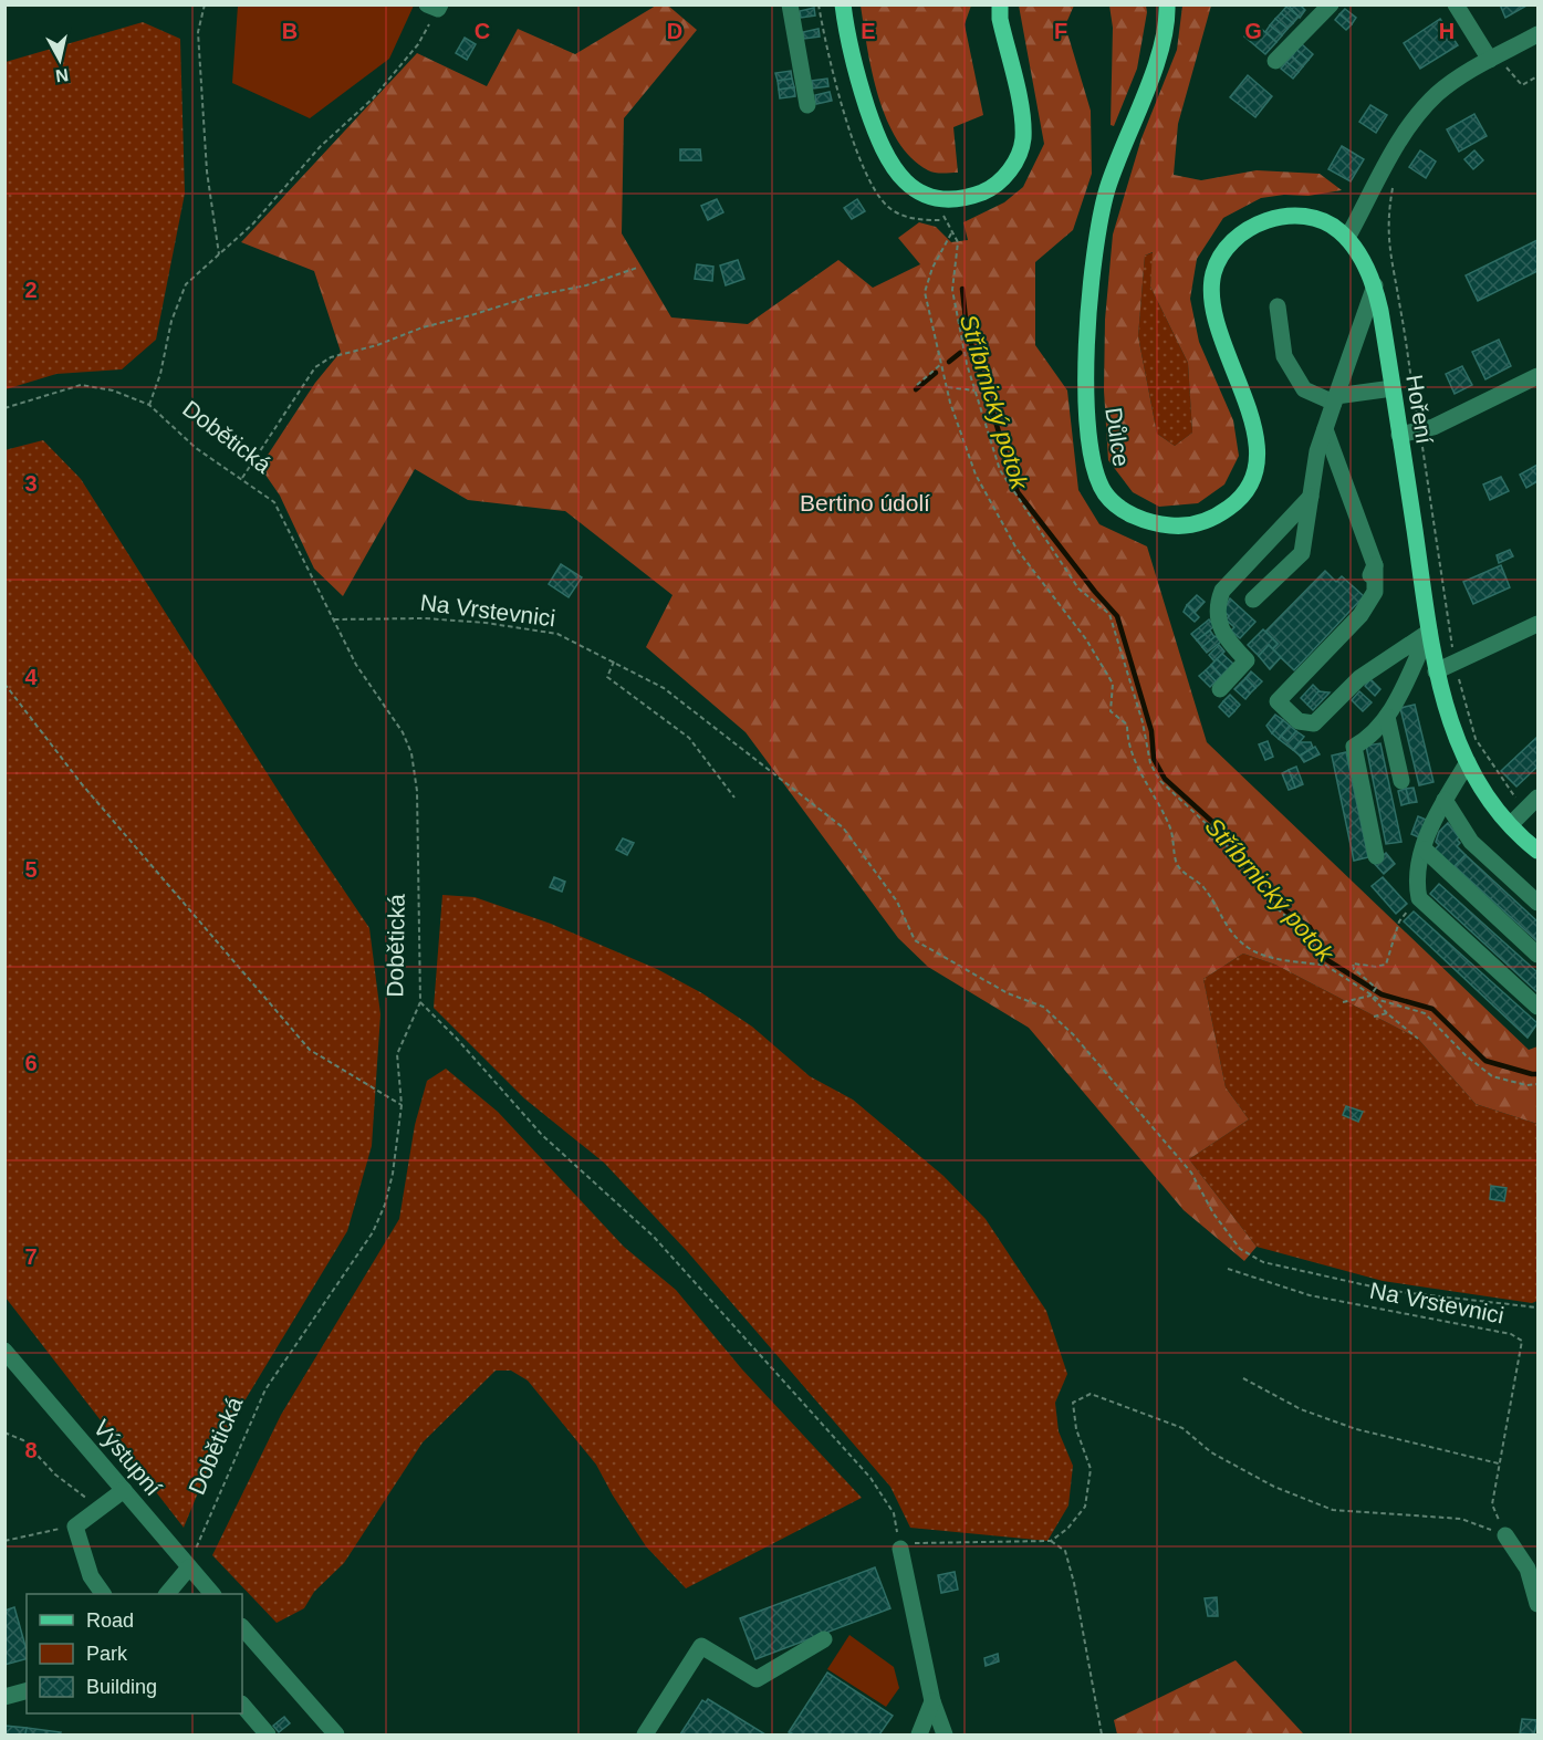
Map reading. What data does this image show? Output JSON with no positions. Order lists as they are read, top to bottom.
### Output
{
  "streets": {
    "main road": ["Hoření", "Důlce"],
    "street": ["Výstupní"],
    "path": ["Dobětická", "Na Vrstevnici"]
  },
  "crossings": [
    ["Hoření", "Důlce"],
    ["Dobětická", "Na Vrstevnici"],
    ["Dobětická", "Výstupní"]
  ],
  "water": ["Stříbrnický potok"],
  "parks": ["Bertino údolí"],
  "legend": ["Road", "Park", "Building"],
  "north": "bottom",
  "grid": {
    "columns": [
      "B",
      "C",
      "D",
      "E",
      "F",
      "G",
      "H"
    ],
    "rows": [
      "2",
      "3",
      "4",
      "5",
      "6",
      "7",
      "8"
    ]
  }
}
